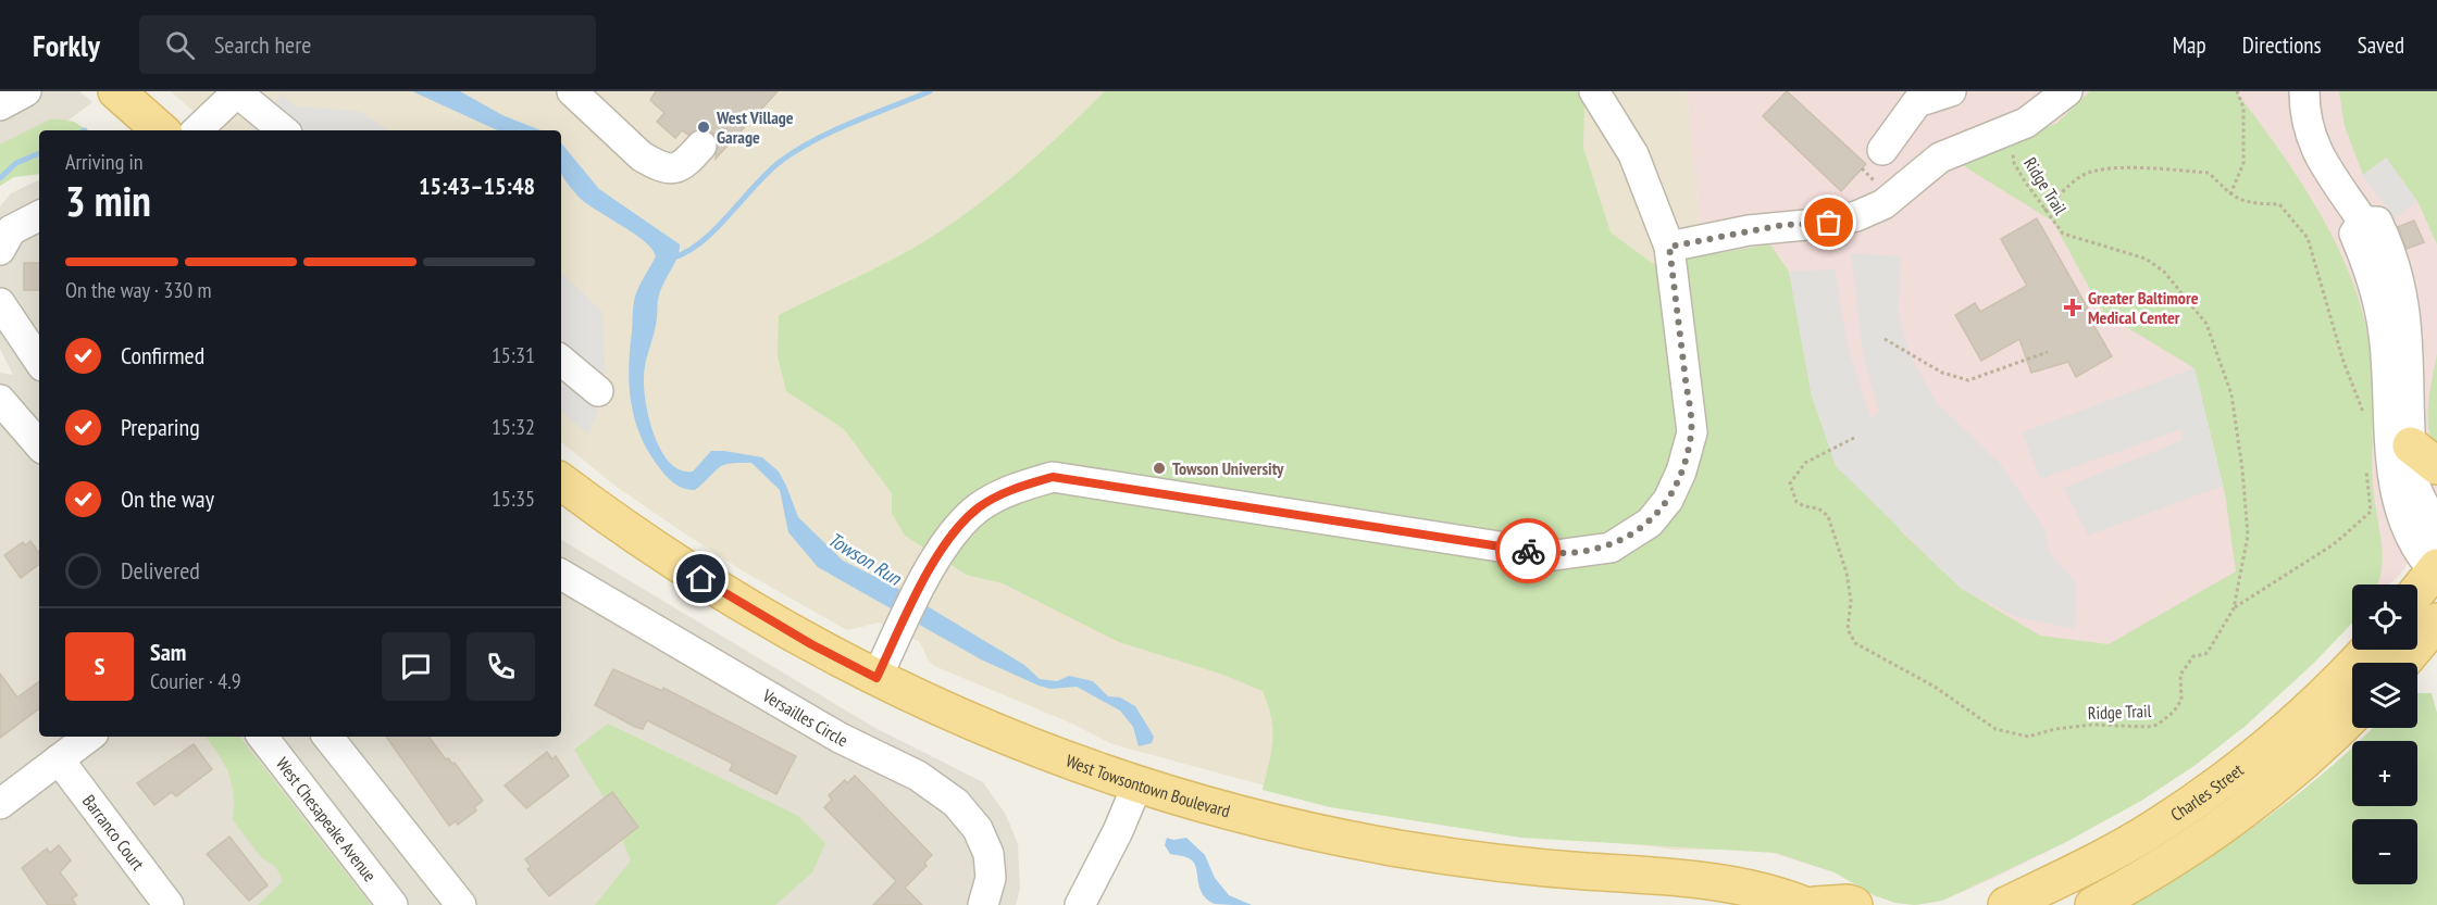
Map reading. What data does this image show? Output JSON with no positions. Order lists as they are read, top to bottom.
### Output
{
  "streets": {
    "main road": ["West Towsontown Boulevard", "Charles Street"],
    "street": ["Versailles Circle", "West Chesapeake Avenue", "Barranco Court"],
    "path": ["Ridge Trail"]
  },
  "water": ["Towson Run"],
  "places": {
    "other": ["West Village Garage", "Towson University"],
    "health": ["Greater Baltimore Medical Center"]
  },
  "page": {
    "header": "Forkly",
    "search": "Search here",
    "nav": ["Map", "Directions", "Saved"],
    "heading": ["3 min", "Arriving in", "15:43–15:48"],
    "panel": ["Sam", "Courier · 4.9"],
    "bar": "On the way · 330 m",
    "list": [
      ["Confirmed", "15:31"],
      ["Preparing", "15:32"],
      ["On the way", "15:35"],
      "Delivered"
    ],
    "map_buttons": ["+", "−"],
    "round": "S"
  }
}
